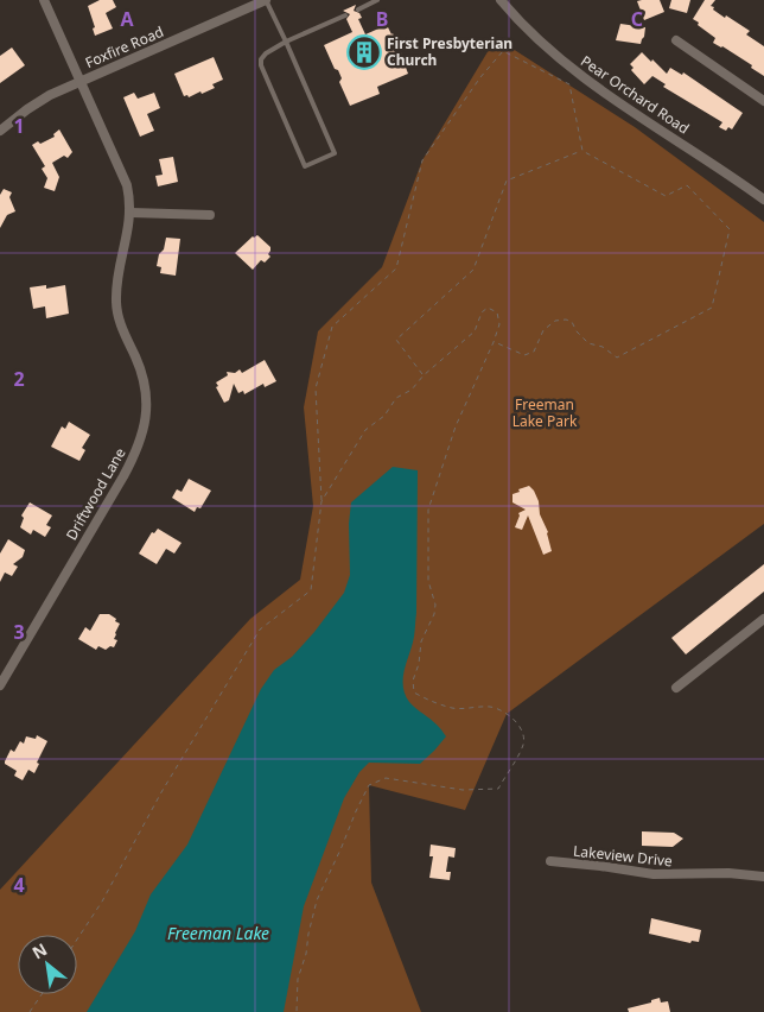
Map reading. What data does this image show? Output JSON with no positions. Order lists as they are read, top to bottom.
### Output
{
  "streets": {
    "street": [
      "Foxfire Road",
      "Pear Orchard Road",
      "Driftwood Lane",
      "Lakeview Drive"
    ]
  },
  "crossings": [
    ["Foxfire Road", "Driftwood Lane"]
  ],
  "water": ["Freeman Lake"],
  "parks": ["Freeman Lake Park"],
  "places": {
    "building": ["First Presbyterian Church"]
  },
  "north": "top left",
  "grid": {
    "columns": ["A", "B", "C"],
    "rows": [
      "1",
      "2",
      "3",
      "4"
    ]
  }
}
